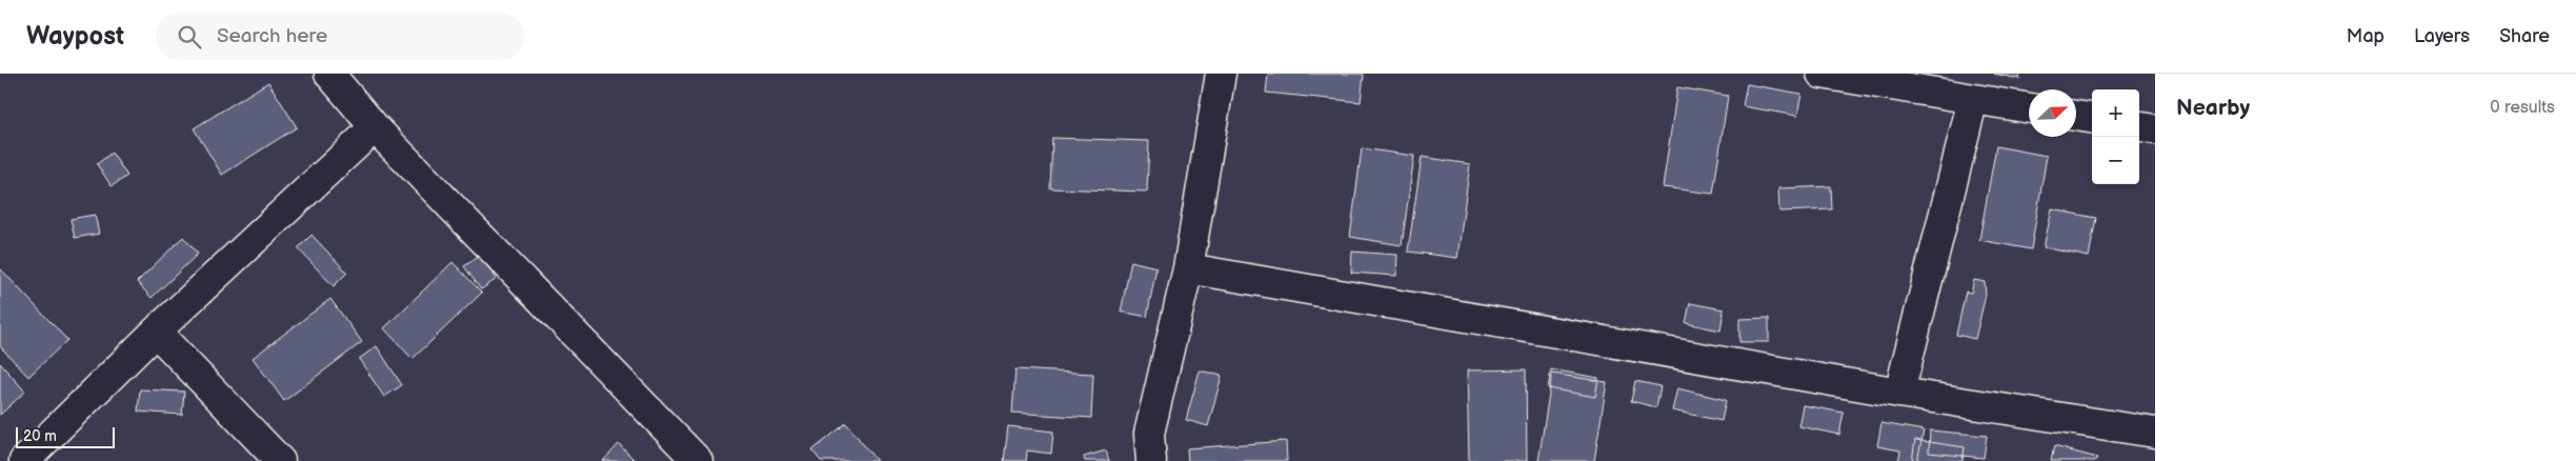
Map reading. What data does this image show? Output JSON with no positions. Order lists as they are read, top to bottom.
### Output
{
  "scale_bar": "20 m",
  "north": "top right",
  "page": {
    "header": "Waypost",
    "search": "Search here",
    "nav": ["Map", "Layers", "Share"],
    "heading": ["Nearby", "0 results"],
    "map_buttons": ["+", "−"],
    "scale": "20 m"
  }
}
